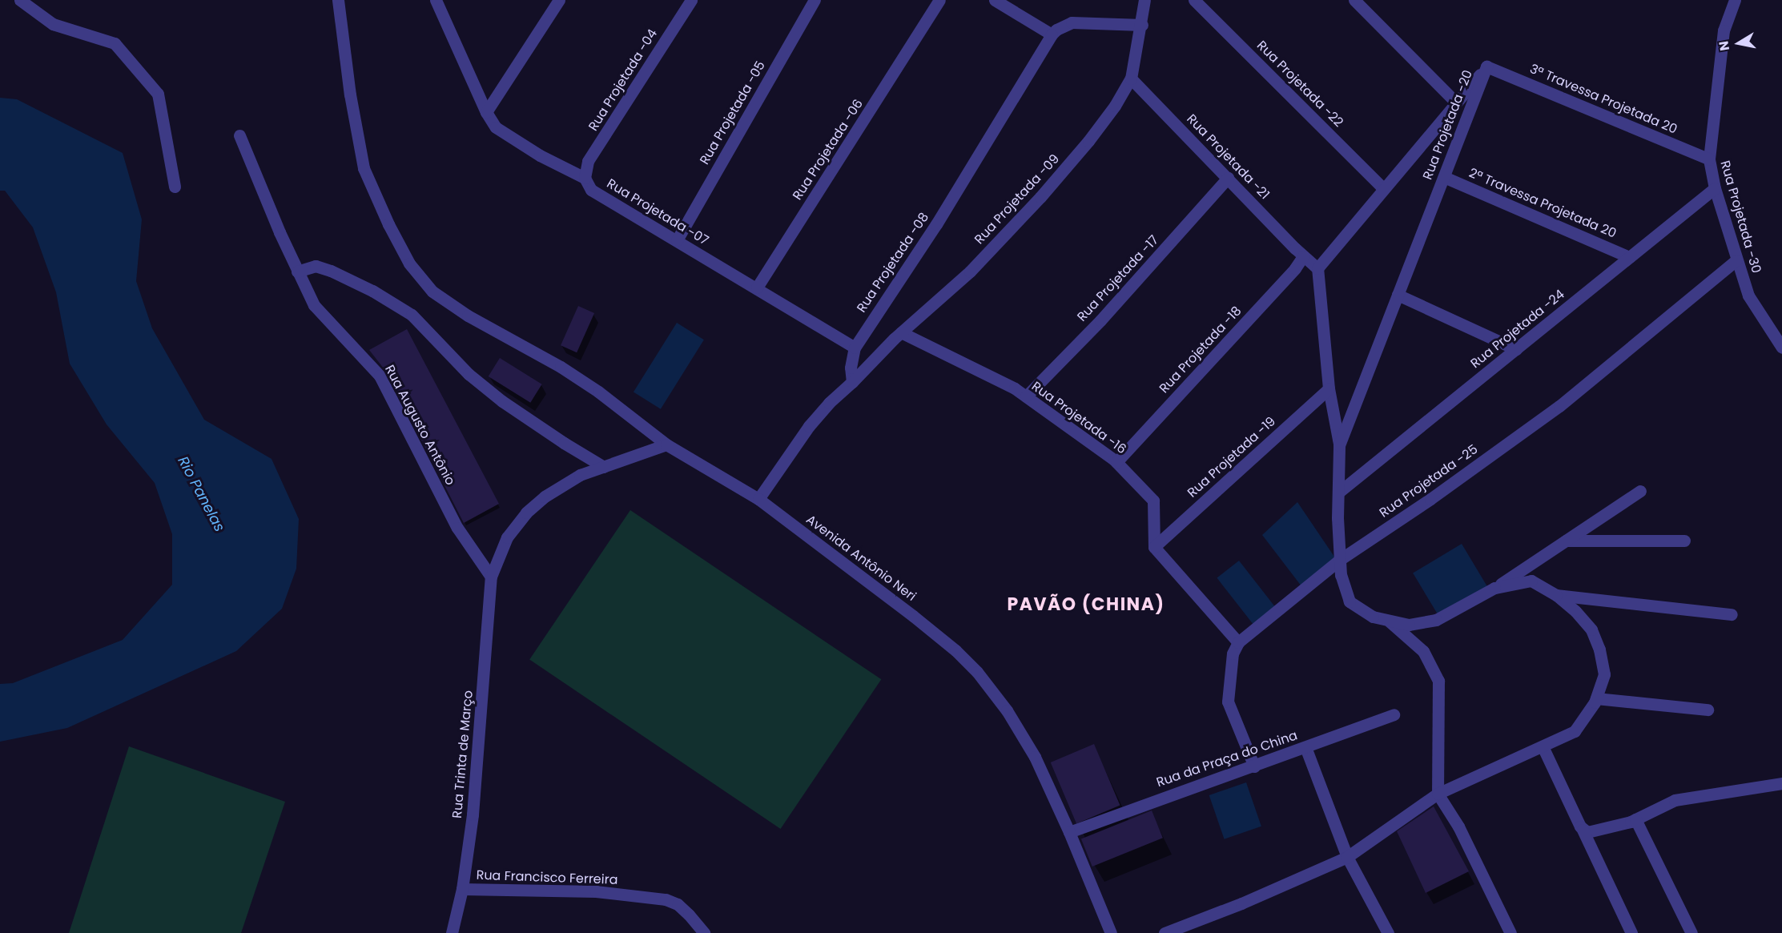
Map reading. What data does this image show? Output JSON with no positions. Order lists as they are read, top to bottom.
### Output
{
  "streets": {
    "street": [
      "Rua Projetada -04",
      "Rua Projetada -22",
      "3ª Travessa Projetada 20",
      "Rua Projetada -05",
      "Rua Projetada -20",
      "Rua Projetada -06",
      "Rua Projetada -21",
      "Rua Projetada -09",
      "2ª Travessa Projetada 20",
      "Rua Projetada -07",
      "Rua Projetada -30",
      "Rua Projetada -08",
      "Rua Projetada -17",
      "Rua Projetada -24",
      "Rua Projetada -18",
      "Rua Projetada -16",
      "Rua Augusto Antônio",
      "Rua Projetada -19",
      "Rua Projetada -25",
      "Avenida Antônio Neri",
      "Rua Trinta de Março",
      "Rua da Praça do China",
      "Rua Francisco Ferreira"
    ]
  },
  "crossings": [
    ["Rua Projetada -04", "Rua Projetada -07"],
    ["Rua Projetada -22", "Rua Projetada -20"],
    ["3ª Travessa Projetada 20", "Rua Projetada -20"],
    ["3ª Travessa Projetada 20", "Rua Projetada -30"],
    ["Rua Projetada -05", "Rua Projetada -07"],
    ["Rua Projetada -20", "Rua Projetada -21"],
    ["Rua Projetada -20", "2ª Travessa Projetada 20"],
    ["Rua Projetada -20", "Rua Projetada -24"],
    ["Rua Projetada -20", "Rua Projetada -25"],
    ["Rua Projetada -06", "Rua Projetada -07"],
    ["Rua Projetada -21", "Rua Projetada -09"],
    ["Rua Projetada -21", "Rua Projetada -17"],
    ["Rua Projetada -21", "Rua Projetada -18"],
    ["Rua Projetada -09", "Rua Projetada -08"],
    ["Rua Projetada -09", "Rua Projetada -16"],
    ["2ª Travessa Projetada 20", "Rua Projetada -24"],
    ["Rua Projetada -07", "Rua Projetada -08"],
    ["Rua Projetada -30", "Rua Projetada -24"],
    ["Rua Projetada -30", "Rua Projetada -25"],
    ["Rua Projetada -17", "Rua Projetada -16"],
    ["Rua Projetada -18", "Rua Projetada -16"],
    ["Rua Projetada -16", "Rua Projetada -19"],
    ["Rua Augusto Antônio", "Rua Trinta de Março"],
    ["Avenida Antônio Neri", "Rua da Praça do China"],
    ["Rua Trinta de Março", "Rua Francisco Ferreira"]
  ],
  "districts": ["PAVÃO (CHINA)"],
  "water": ["Rio Panelas"],
  "north": "left"
}
